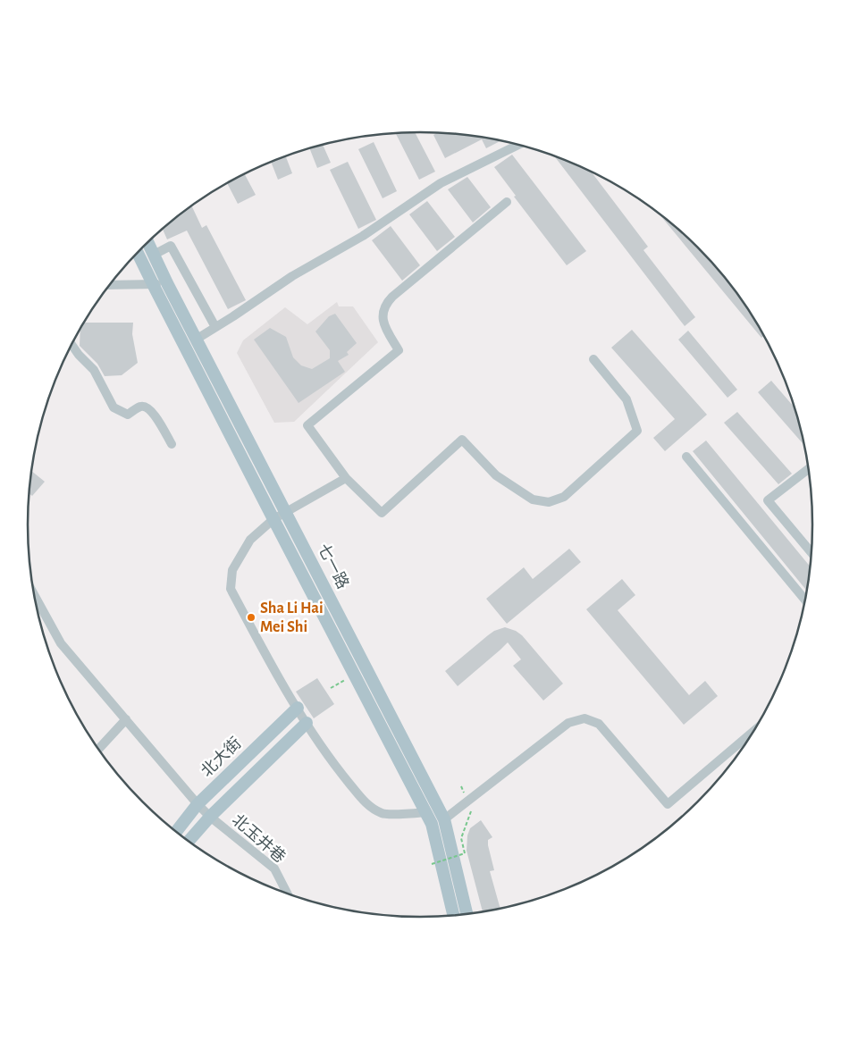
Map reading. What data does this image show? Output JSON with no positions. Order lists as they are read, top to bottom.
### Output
{
  "streets": {
    "main road": ["七一路", "北大街"],
    "street": ["北玉井巷"]
  },
  "crossings": [
    ["北大街", "北玉井巷"]
  ],
  "places": ["Sha Li Hai Mei Shi"]
}
